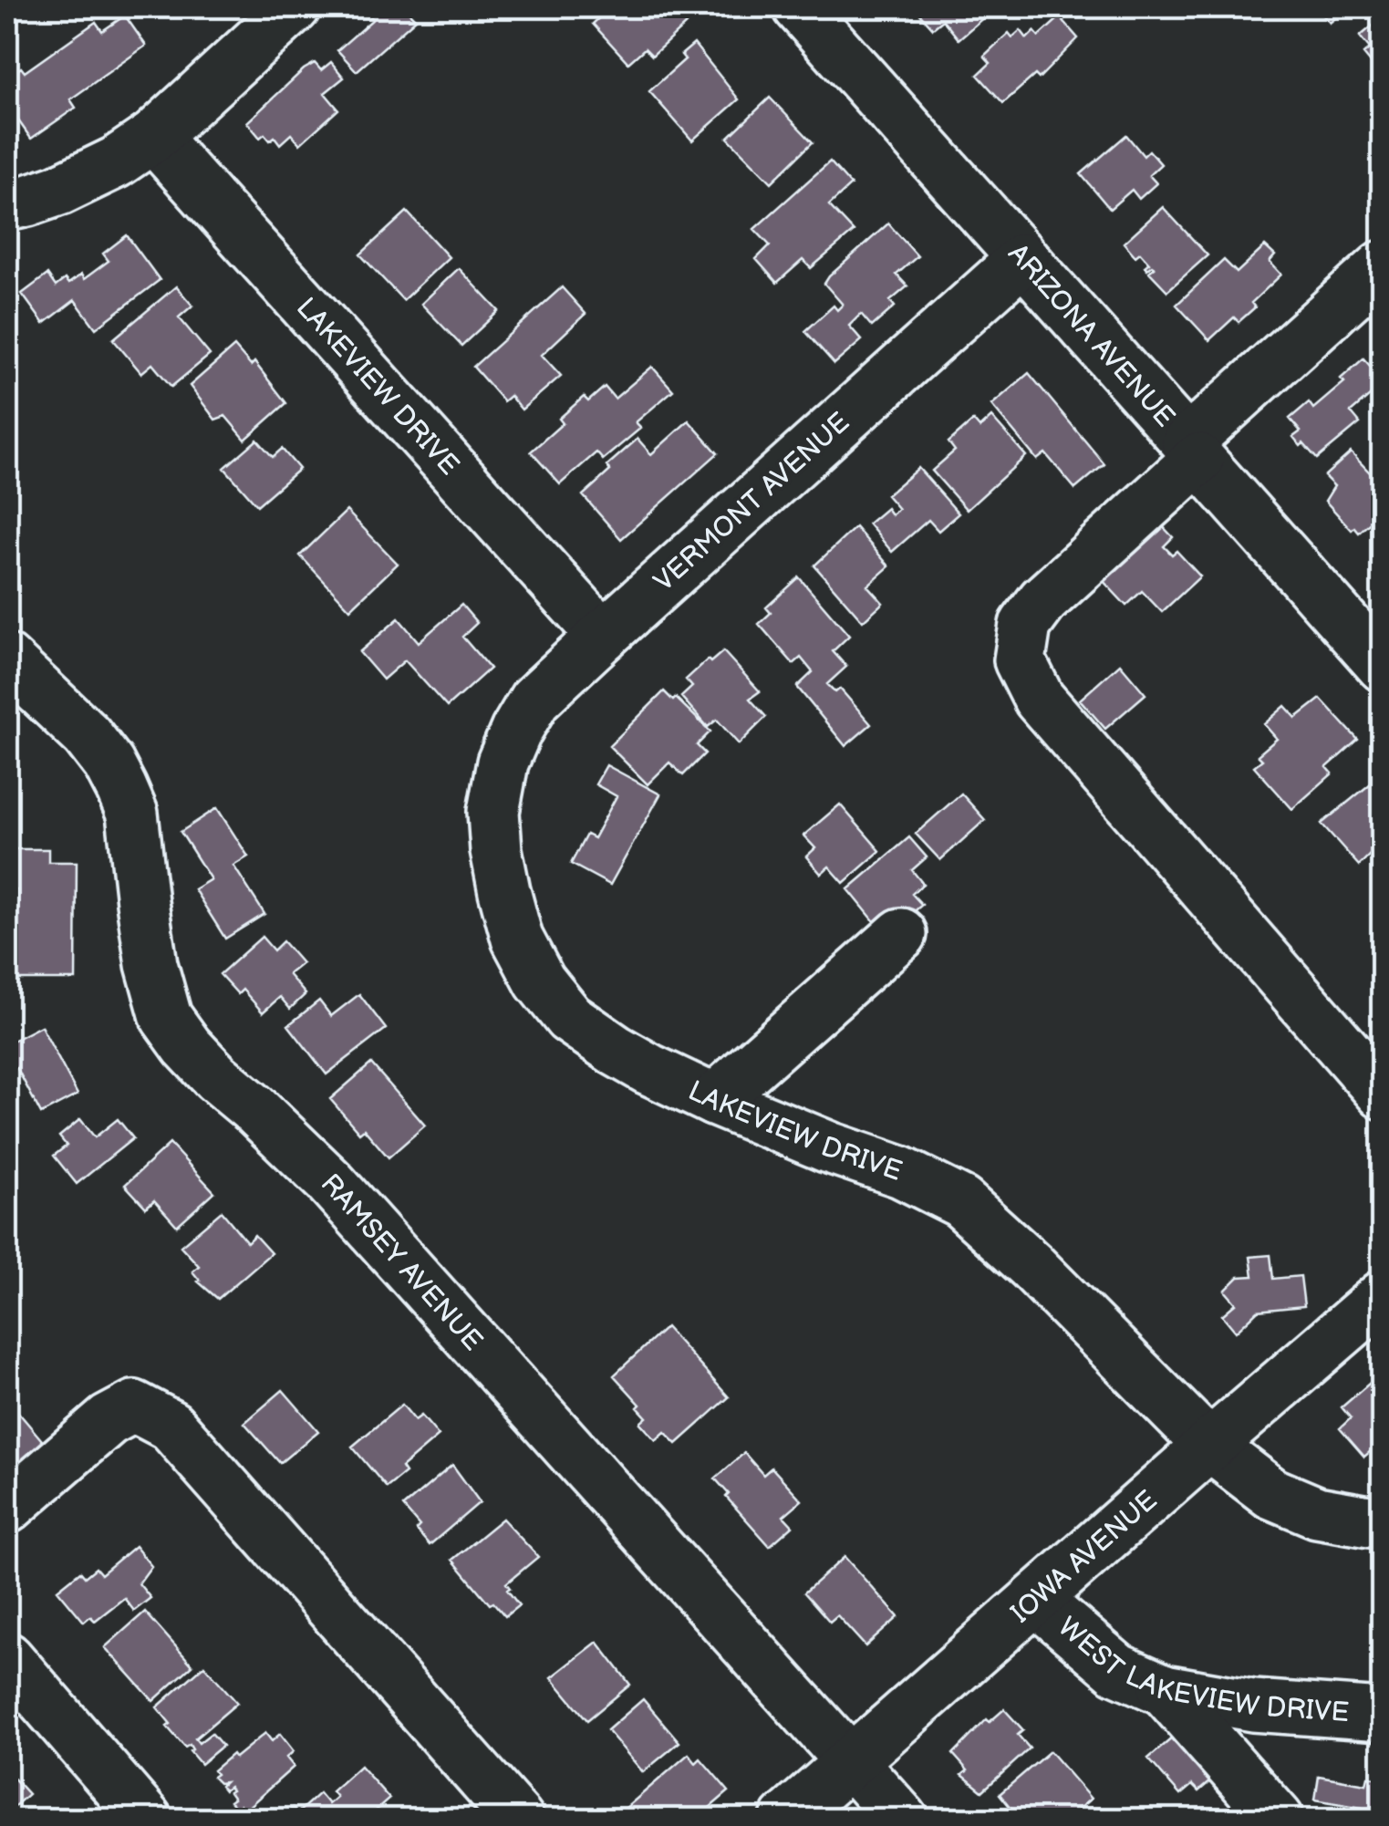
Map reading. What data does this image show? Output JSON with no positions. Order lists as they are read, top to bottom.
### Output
{
  "streets": {
    "street": [
      "ARIZONA AVENUE",
      "LAKEVIEW DRIVE",
      "VERMONT AVENUE",
      "RAMSEY AVENUE",
      "IOWA AVENUE",
      "WEST LAKEVIEW DRIVE"
    ]
  },
  "crossings": [
    ["ARIZONA AVENUE", "VERMONT AVENUE"],
    ["LAKEVIEW DRIVE", "VERMONT AVENUE"],
    ["LAKEVIEW DRIVE", "IOWA AVENUE"],
    ["RAMSEY AVENUE", "IOWA AVENUE"],
    ["IOWA AVENUE", "WEST LAKEVIEW DRIVE"]
  ]
}
